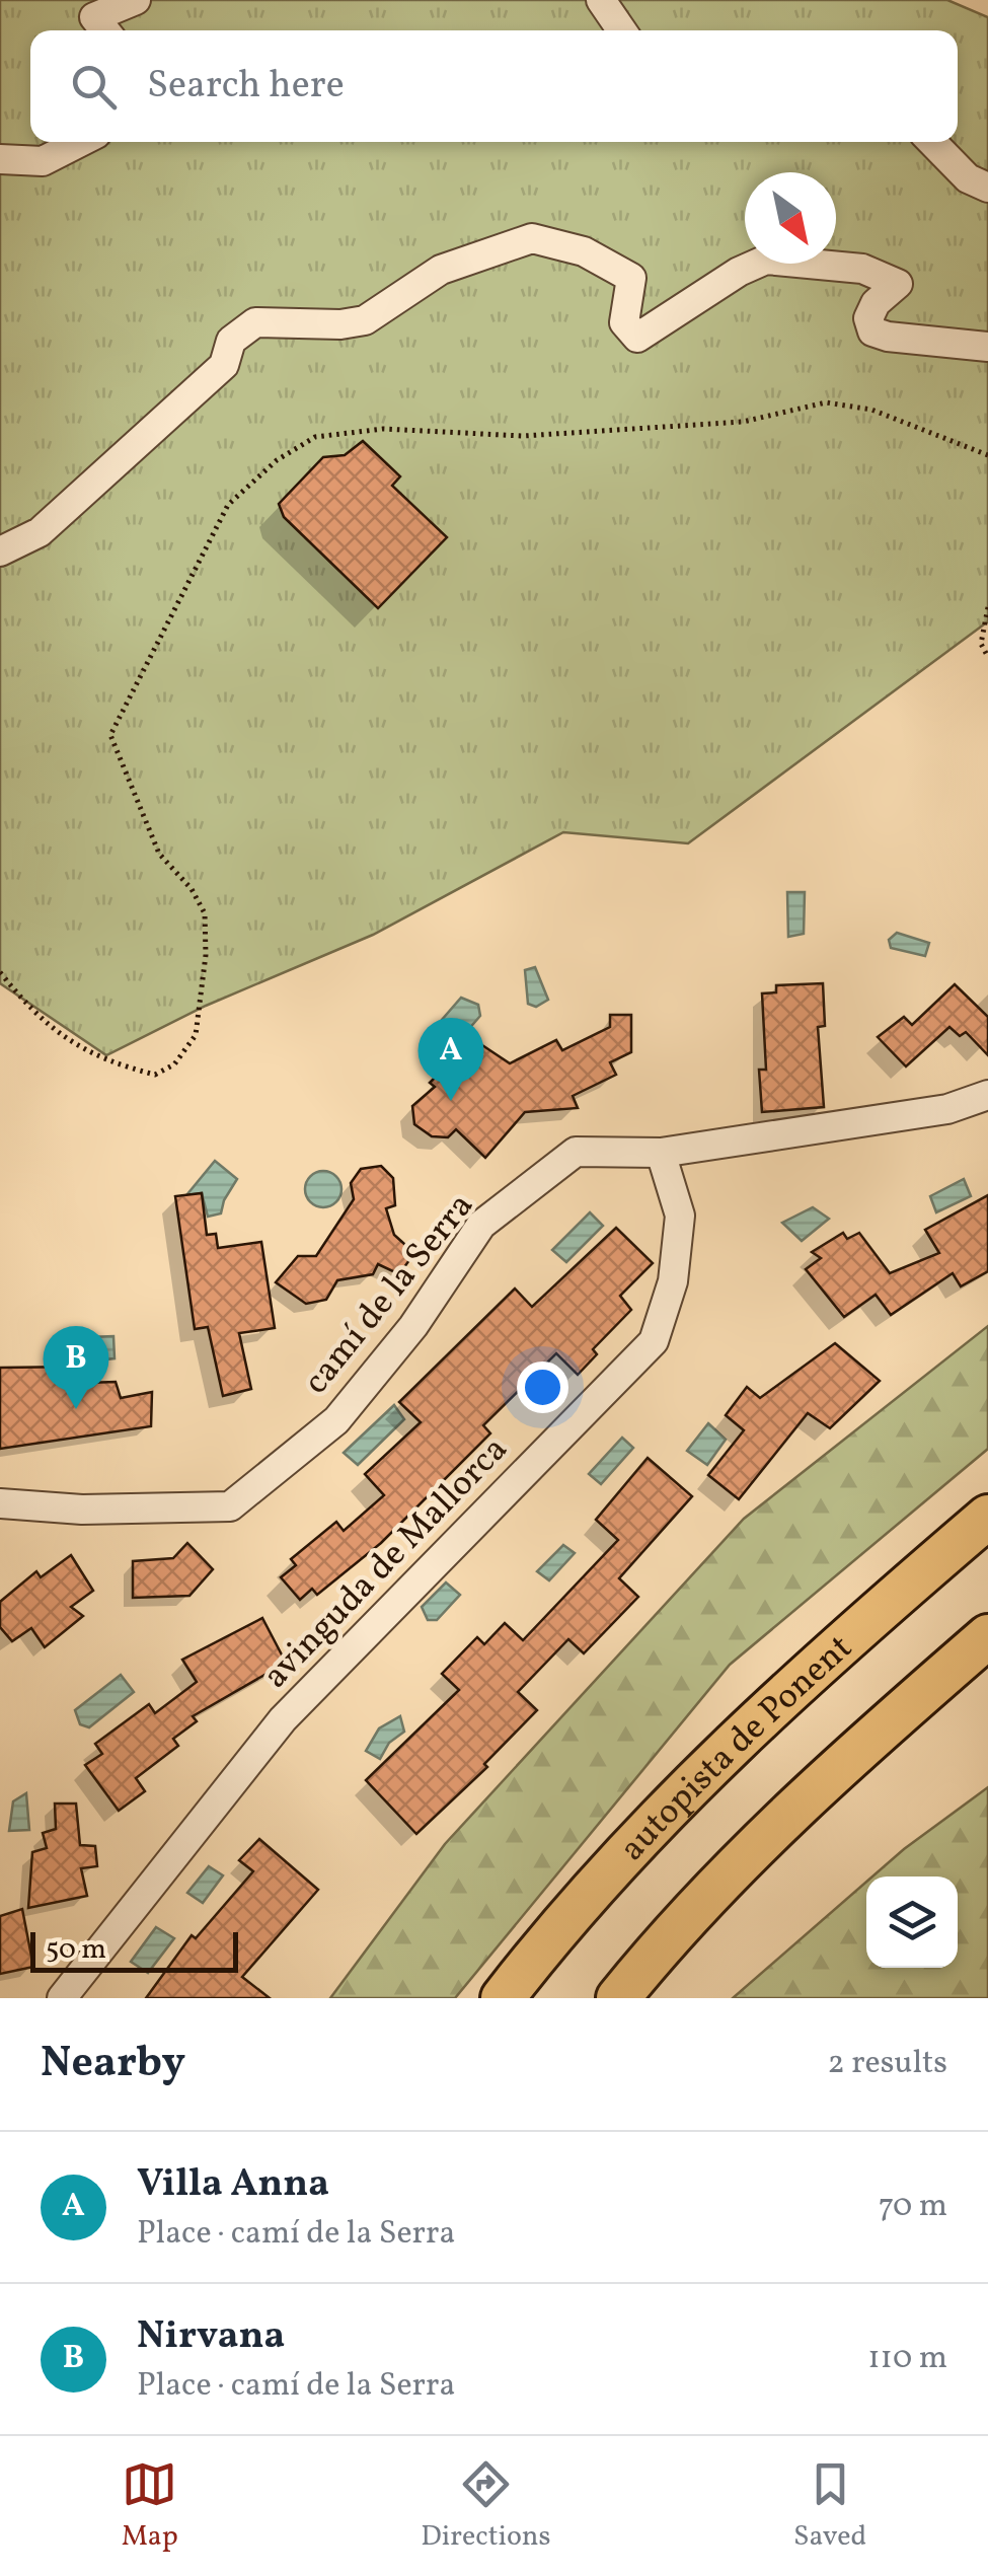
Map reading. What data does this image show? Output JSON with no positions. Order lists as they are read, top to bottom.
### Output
{
  "streets": {
    "highway": ["autopista de Ponent"],
    "street": ["camí de la Serra", "avinguda de Mallorca"]
  },
  "crossings": [
    ["camí de la Serra", "avinguda de Mallorca"]
  ],
  "scale_bar": "50 m",
  "north": "bottom right",
  "page": {
    "search": "Search here",
    "pins": ["A", "B"],
    "scale": "50 m",
    "heading": ["Nearby", "2 results"],
    "list": [
      {
        "mark": "A",
        "name": "Villa Anna",
        "note": "Place · camí de la Serra",
        "value": "70 m"
      },
      {
        "mark": "B",
        "name": "Nirvana",
        "note": "Place · camí de la Serra",
        "value": "110 m"
      }
    ],
    "nav": ["Map", "Directions", "Saved"]
  }
}
